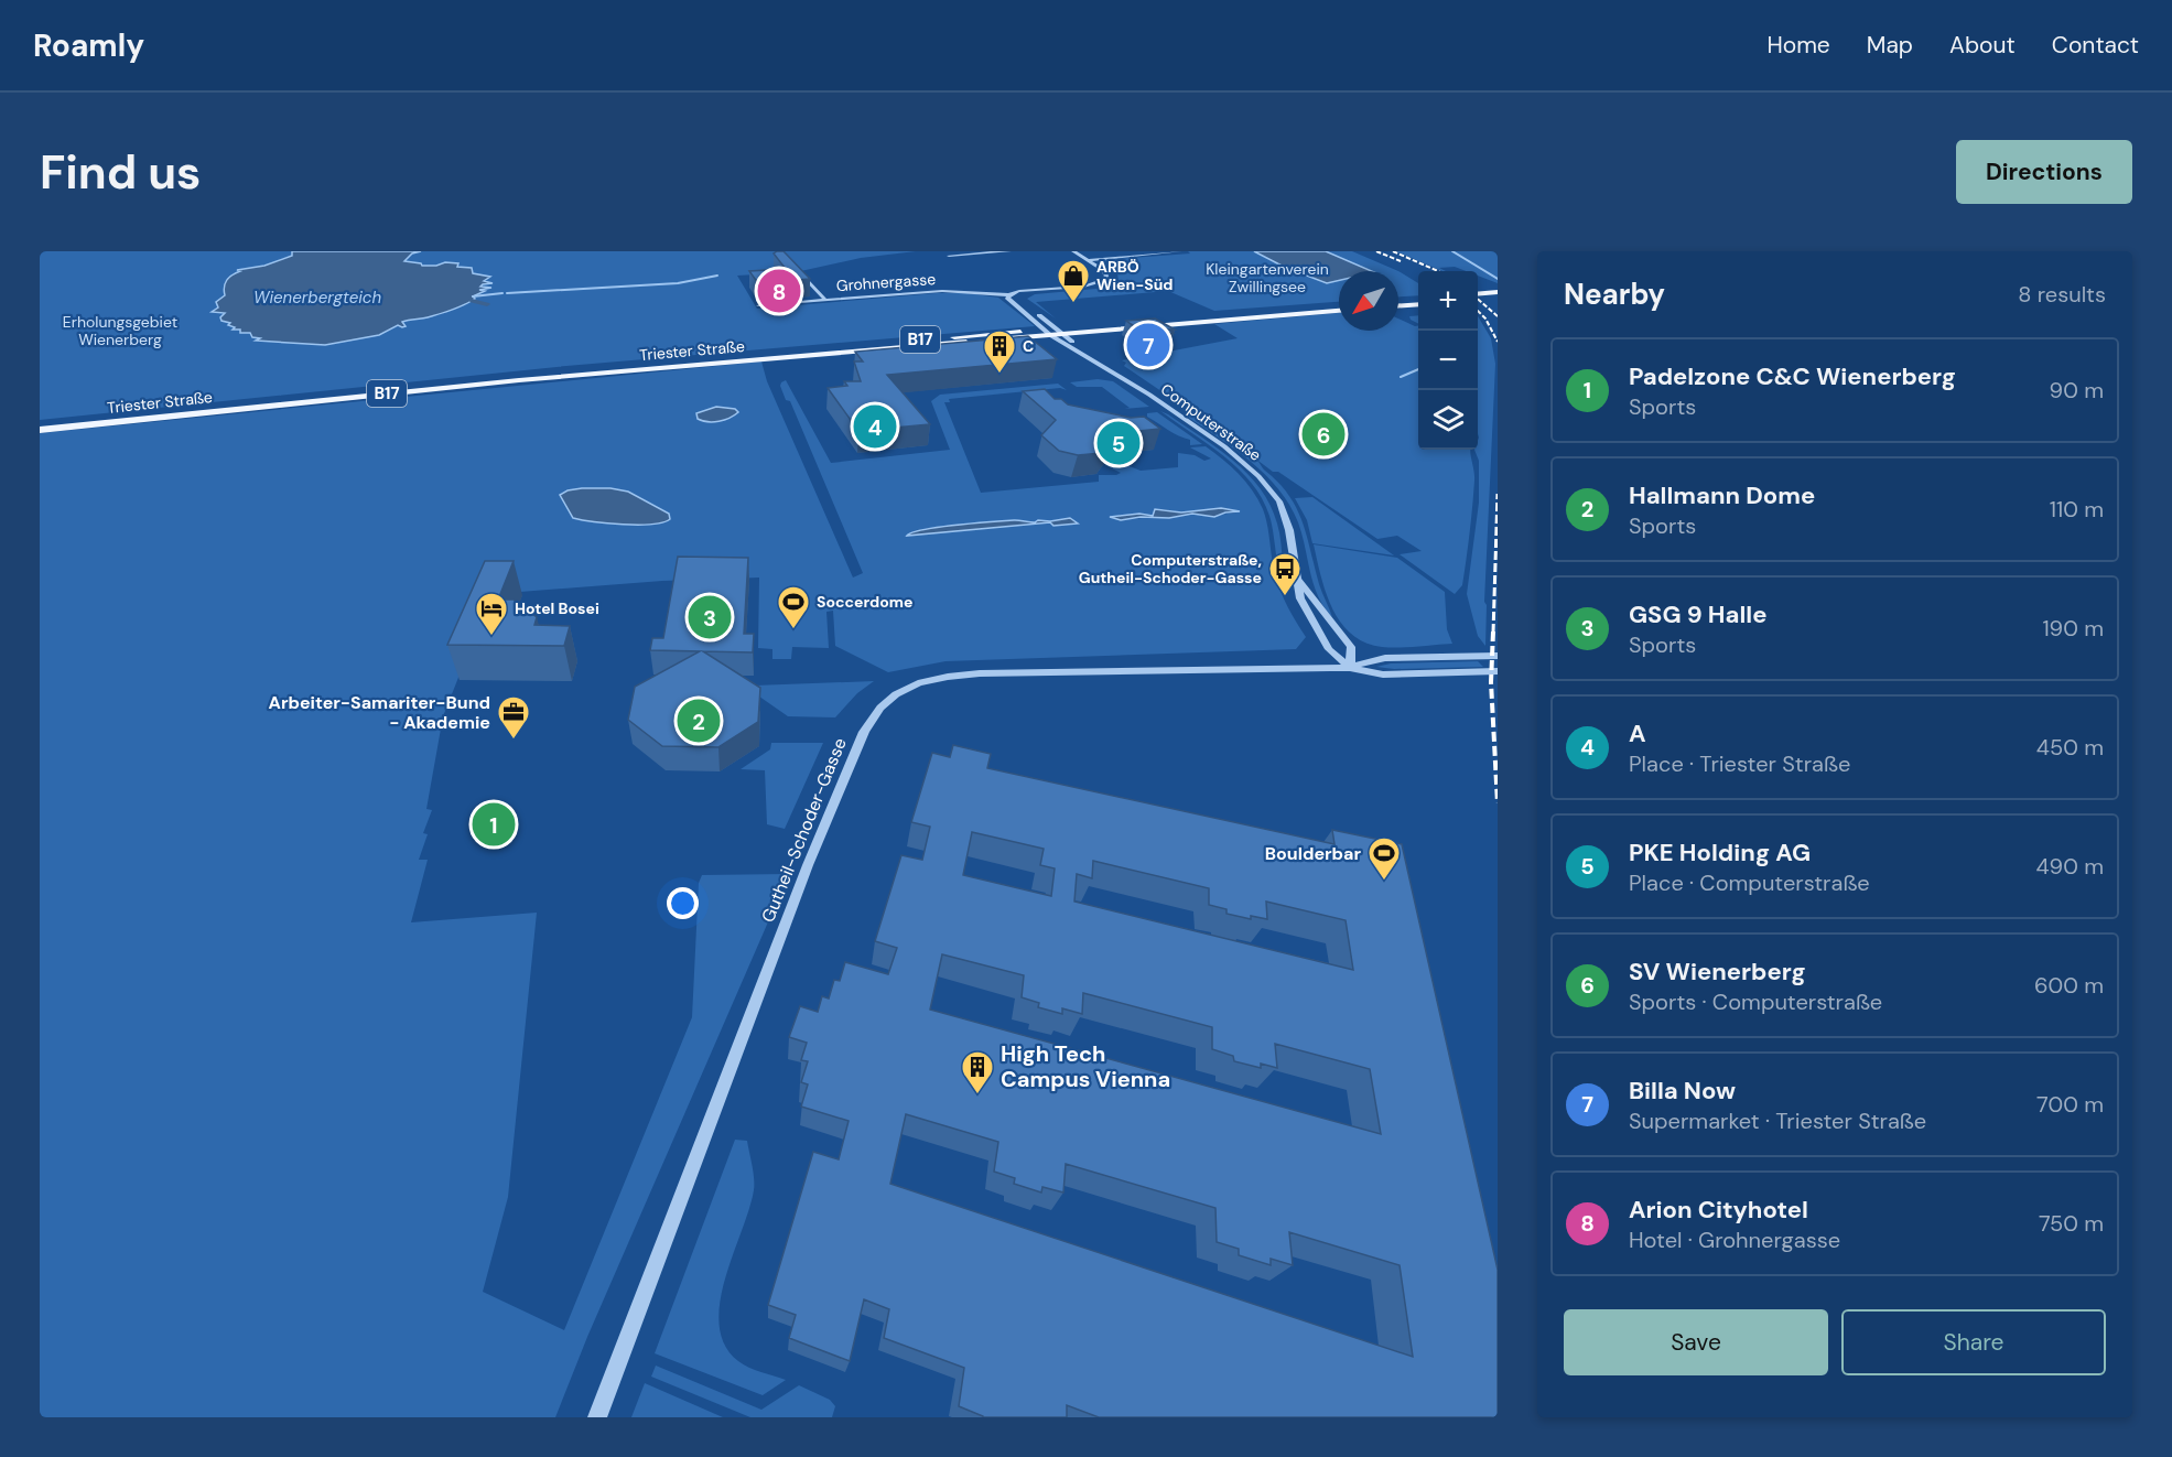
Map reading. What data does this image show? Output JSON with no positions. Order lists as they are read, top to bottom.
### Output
{
  "streets": {
    "main road": ["B17", "Triester Straße"],
    "street": ["Grohnergasse", "Computerstraße", "Gutheil-Schoder-Gasse"]
  },
  "crossings": [
    ["Grohnergasse", "Computerstraße"],
    ["Triester Straße", "Computerstraße"],
    ["Computerstraße", "Gutheil-Schoder-Gasse"]
  ],
  "water": ["Wienerbergteich"],
  "parks": ["Kleingartenverein Zwillingsee", "Erholungsgebiet Wienerberg"],
  "places": {
    "shop": ["ARBÖ Wien-Süd"],
    "building": ["C", "High Tech Campus Vienna"],
    "bus stop": ["Computerstraße, Gutheil-Schoder-Gasse"],
    "sports": ["Soccerdome", "Boulderbar"],
    "hotel": ["Hotel Bosei"],
    "office": ["Arbeiter-Samariter-Bund - Akademie"]
  },
  "north": "bottom left",
  "page": {
    "header": "Roamly",
    "nav": [
      "Home",
      "Map",
      "About",
      "Contact"
    ],
    "buttons": [
      "Directions",
      ["Save", "Share"]
    ],
    "title": "Find us",
    "heading": ["Nearby", "8 results"],
    "pins": [
      "8",
      "7",
      "4",
      "6",
      "5",
      "3",
      "2",
      "1"
    ],
    "map_buttons": ["+", "−"],
    "list": [
      {
        "mark": "1",
        "name": "Padelzone C&C Wienerberg",
        "note": "Sports",
        "value": "90 m"
      },
      {
        "mark": "2",
        "name": "Hallmann Dome",
        "note": "Sports",
        "value": "110 m"
      },
      {
        "mark": "3",
        "name": "GSG 9 Halle",
        "note": "Sports",
        "value": "190 m"
      },
      {
        "mark": "4",
        "name": "A",
        "note": "Place · Triester Straße",
        "value": "450 m"
      },
      {
        "mark": "5",
        "name": "PKE Holding AG",
        "note": "Place · Computerstraße",
        "value": "490 m"
      },
      {
        "mark": "6",
        "name": "SV Wienerberg",
        "note": "Sports · Computerstraße",
        "value": "600 m"
      },
      {
        "mark": "7",
        "name": "Billa Now",
        "note": "Supermarket · Triester Straße",
        "value": "700 m"
      },
      {
        "mark": "8",
        "name": "Arion Cityhotel",
        "note": "Hotel · Grohnergasse",
        "value": "750 m"
      }
    ]
  }
}
